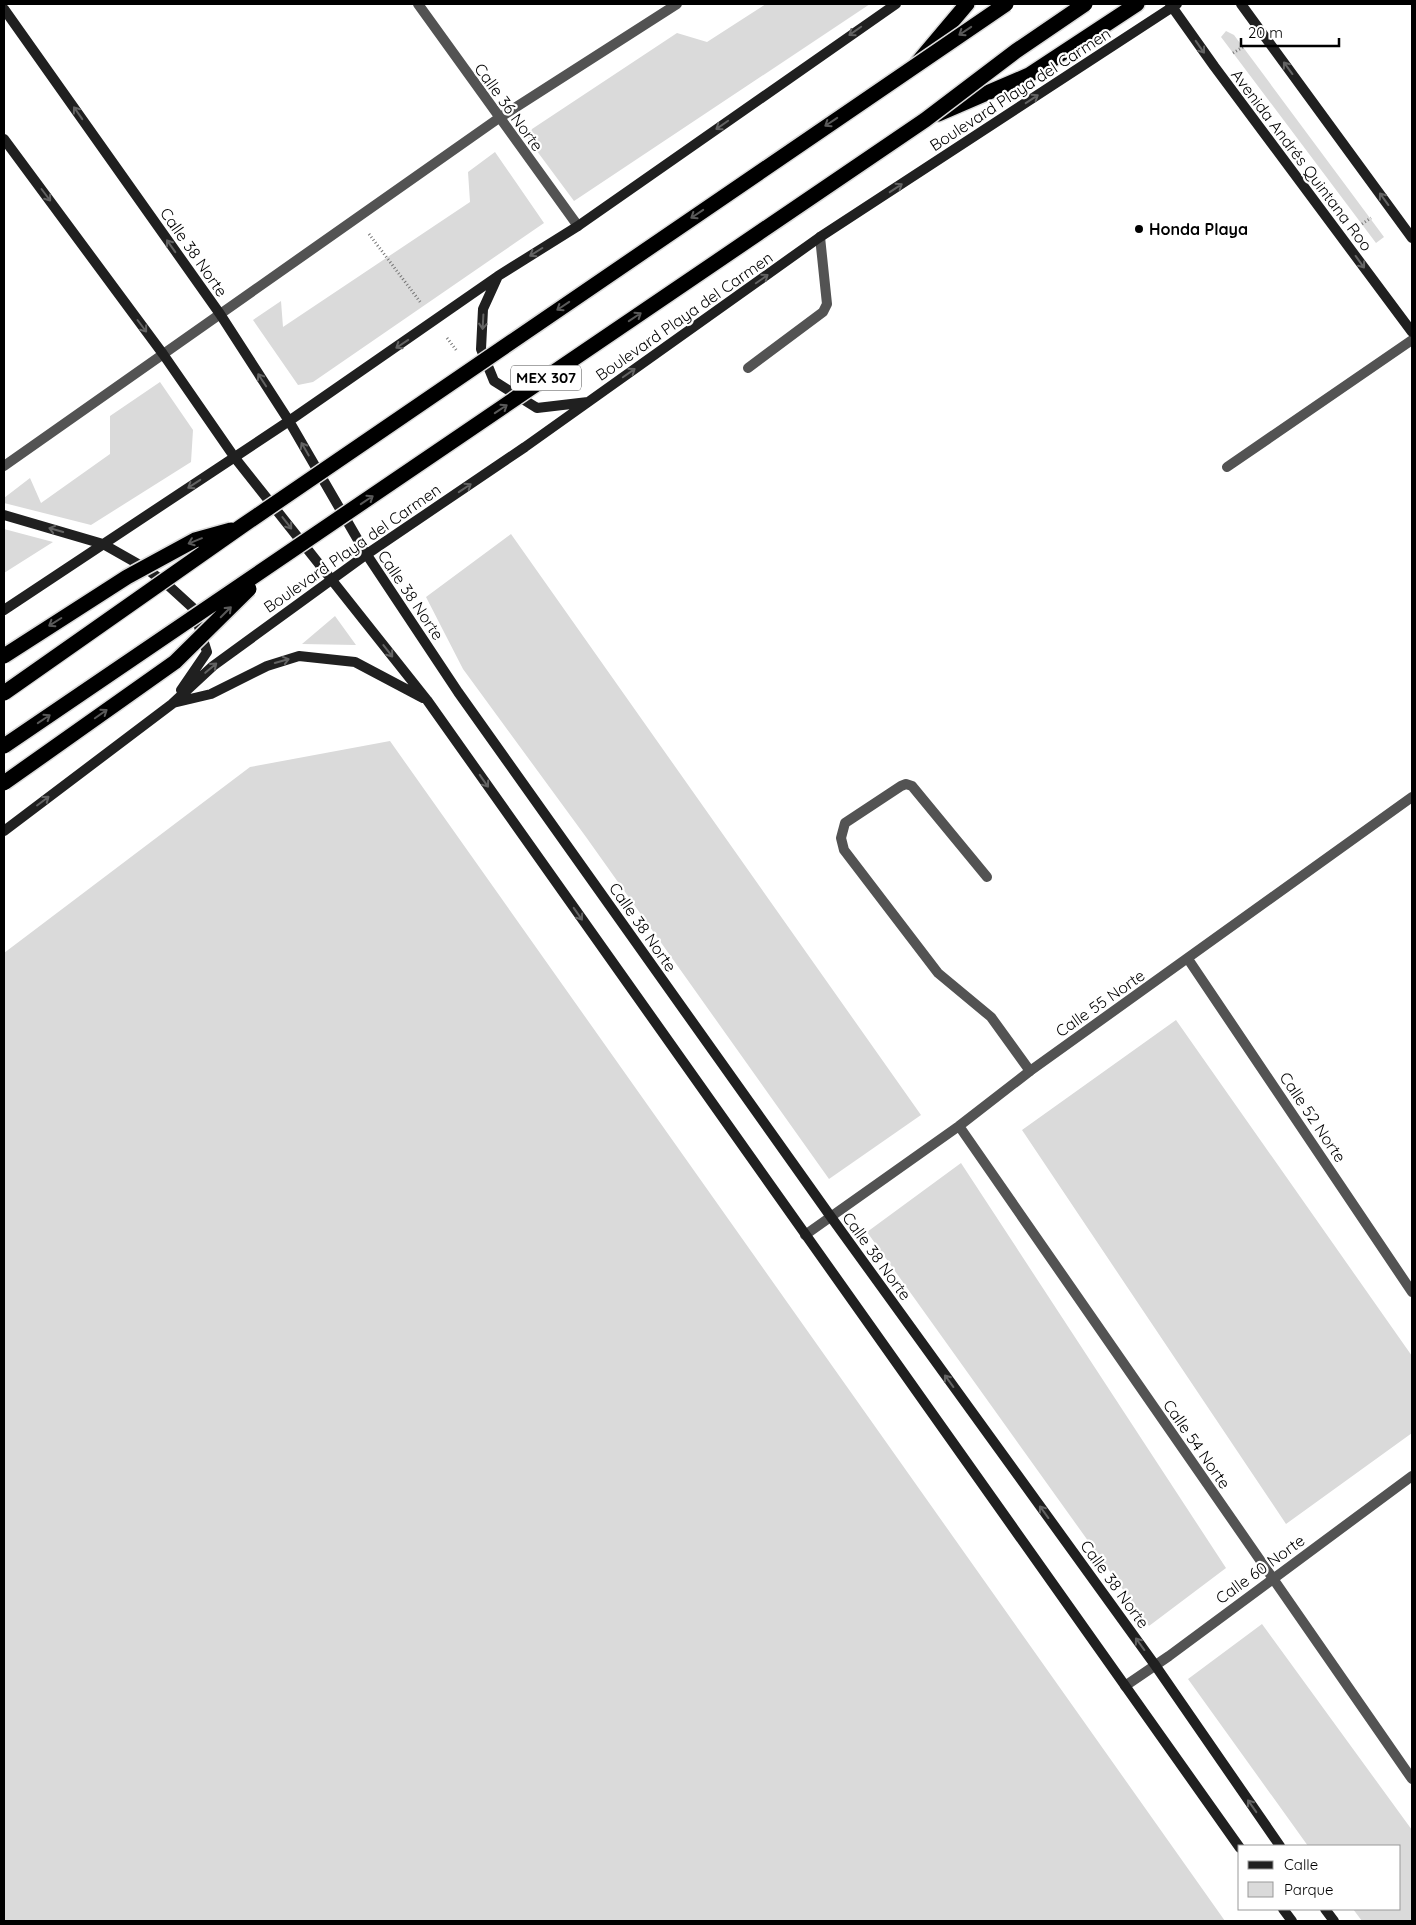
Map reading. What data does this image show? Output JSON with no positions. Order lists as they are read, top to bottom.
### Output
{
  "streets": {
    "highway": ["MEX 307"],
    "main road": ["Boulevard Playa del Carmen", "Avenida Andrés Quintana Roo", "Calle 38 Norte"],
    "street": [
      "Calle 36 Norte",
      "Calle 55 Norte",
      "Calle 52 Norte",
      "Calle 54 Norte",
      "Calle 60 Norte"
    ]
  },
  "crossings": [
    ["Boulevard Playa del Carmen", "Avenida Andrés Quintana Roo"],
    ["Boulevard Playa del Carmen", "Calle 38 Norte"],
    ["Calle 38 Norte", "Calle 55 Norte"],
    ["Calle 38 Norte", "Calle 60 Norte"],
    ["Calle 55 Norte", "Calle 52 Norte"],
    ["Calle 55 Norte", "Calle 54 Norte"],
    ["Calle 54 Norte", "Calle 60 Norte"]
  ],
  "one_way": ["Boulevard Playa del Carmen"],
  "places": ["Honda Playa"],
  "legend": ["Calle", "Parque"],
  "scale_bar": "20 m"
}
